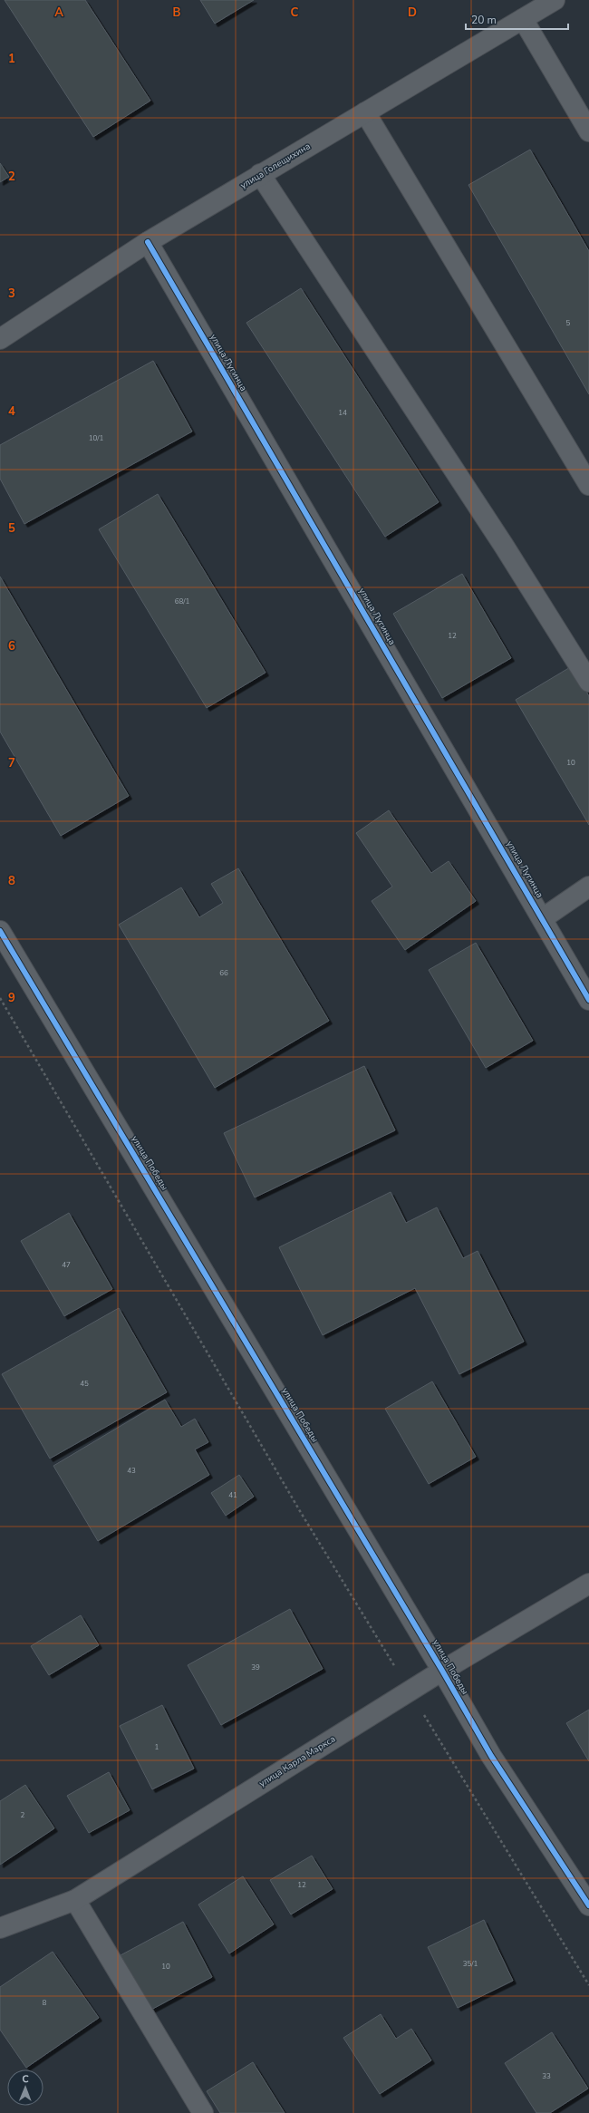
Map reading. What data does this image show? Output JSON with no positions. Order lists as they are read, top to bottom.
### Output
{
  "streets": {
    "street": [
      "улица Голещихина",
      "улица Лугинца",
      "улица Победы",
      "улица Карла Маркса"
    ]
  },
  "crossings": [
    ["улица Голещихина", "улица Лугинца"],
    ["улица Победы", "улица Карла Маркса"]
  ],
  "house_numbers": [
    "5",
    "14",
    "10/1",
    "68/1",
    "12",
    "10",
    "66",
    "47",
    "45",
    "43",
    "41",
    "39",
    "1",
    "2",
    "12",
    "35/1",
    "10",
    "8",
    "33"
  ],
  "scale_bar": "20 m",
  "north": "top",
  "grid": {
    "columns": [
      "A",
      "B",
      "C",
      "D"
    ],
    "rows": [
      "1",
      "2",
      "3",
      "4",
      "5",
      "6",
      "7",
      "8",
      "9"
    ]
  }
}
